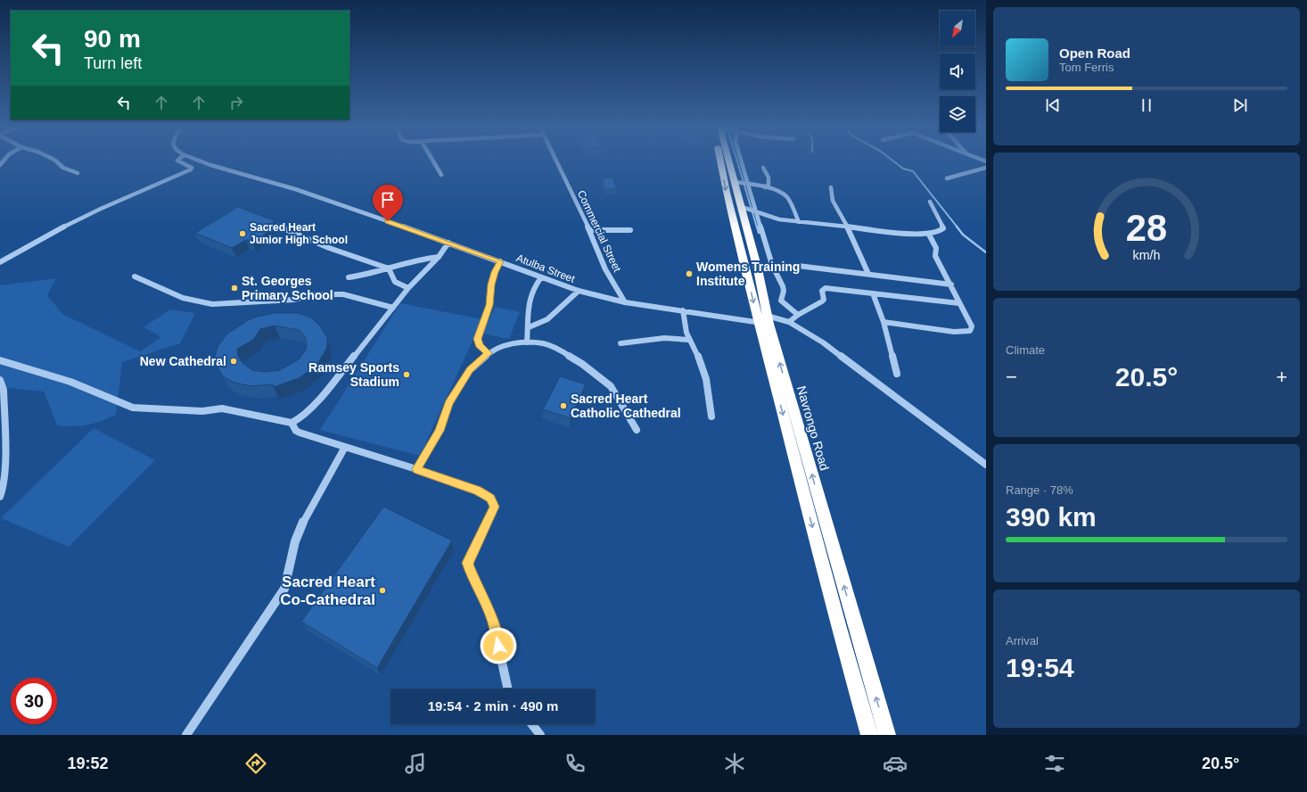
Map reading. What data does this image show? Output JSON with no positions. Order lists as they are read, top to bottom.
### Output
{
  "streets": {
    "highway": ["Navrongo Road"],
    "street": ["Commercial Street", "Atulba Street"]
  },
  "crossings": [
    ["Commercial Street", "Atulba Street"],
    ["Atulba Street", "Navrongo Road"]
  ],
  "places": [
    "Sacred Heart Junior High School",
    "Womens Training Institute",
    "St. Georges Primary School",
    "New Cathedral",
    "Ramsey Sports Stadium",
    "Sacred Heart Catholic Cathedral",
    "Sacred Heart Co-Cathedral"
  ],
  "north": "bottom left",
  "page": {
    "turn": ["90 m", "Turn left"],
    "song": ["Open Road", "Tom Ferris"],
    "tile": [
      "Climate",
      ["Range · 78%", "390 km"],
      ["Arrival", "19:54"]
    ],
    "heat": ["−", "20.5°", "+"],
    "limit": "30",
    "trip": "19:54 · 2 min · 490 m",
    "tabs": ["19:52", "20.5°"],
    "gauge": ["28", "km/h"]
  }
}
